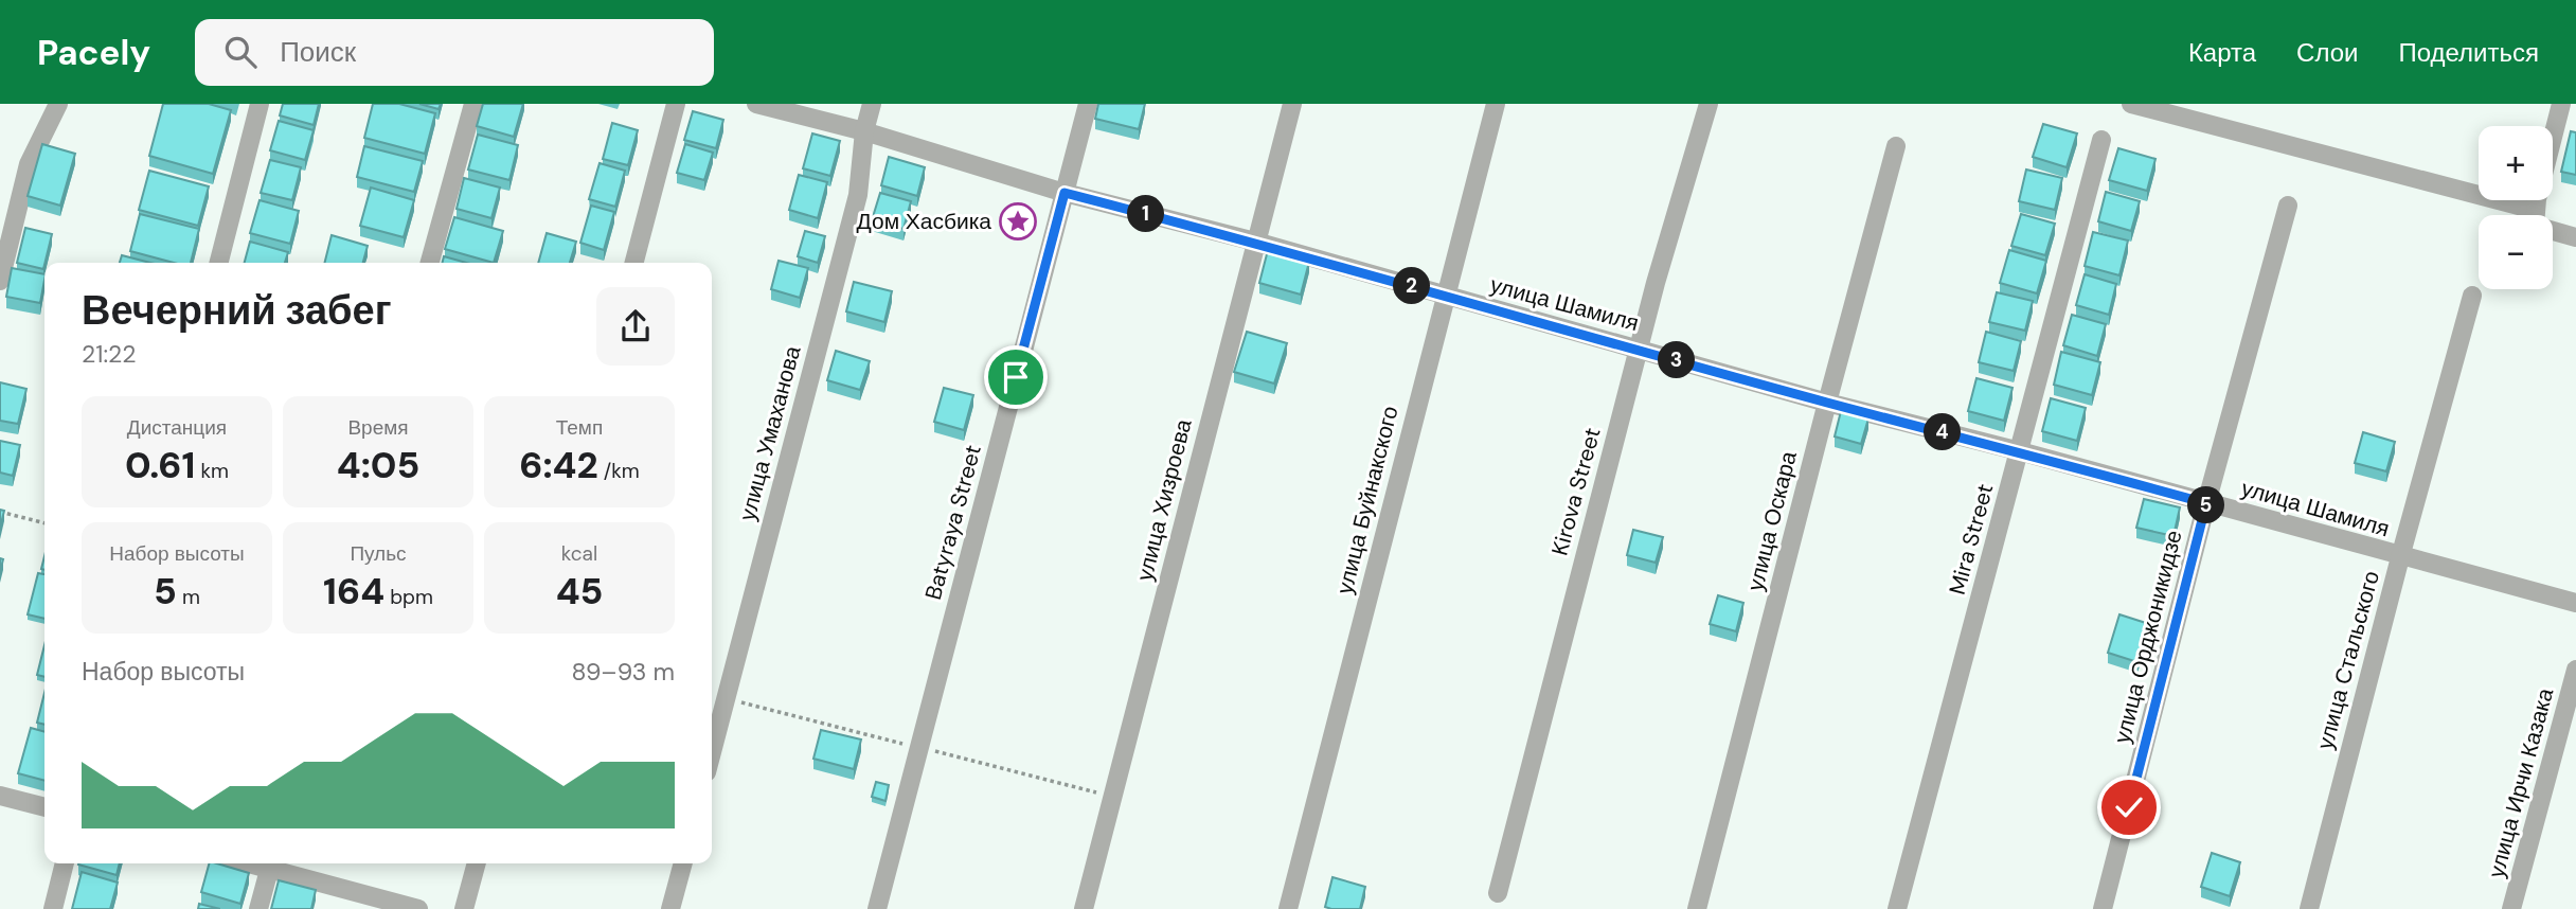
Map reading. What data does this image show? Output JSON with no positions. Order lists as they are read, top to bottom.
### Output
{
  "streets": {
    "street": [
      "улица Шамиля",
      "улица Умаханова",
      "Kirova Street",
      "улица Хизроева",
      "улица Буйнакского",
      "улица Оскара",
      "Batyraya Street",
      "Mira Street",
      "улица Орджоникидзе",
      "улица Стальского",
      "улица Ирчи Казака"
    ]
  },
  "crossings": [
    ["улица Шамиля", "улица Умаханова"],
    ["улица Шамиля", "Kirova Street"],
    ["улица Шамиля", "улица Хизроева"],
    ["улица Шамиля", "улица Буйнакского"],
    ["улица Шамиля", "улица Оскара"],
    ["улица Шамиля", "Batyraya Street"],
    ["улица Шамиля", "Mira Street"],
    ["улица Шамиля", "улица Орджоникидзе"],
    ["улица Шамиля", "улица Стальского"]
  ],
  "places": {
    "place": ["Дом Хасбика"]
  },
  "page": {
    "header": "Pacely",
    "search": "Поиск",
    "nav": ["Карта", "Слои", "Поделиться"],
    "map_buttons": ["+", "−"],
    "pins": [
      "1",
      "2",
      "3",
      "4",
      "5"
    ],
    "heading": ["Вечерний забег", "21:22"],
    "stats": [
      ["Дистанция", "0.61 km"],
      ["Время", "4:05"],
      ["Темп", "6:42 /km"],
      ["Набор высоты", "5 m"],
      ["Пульс", "164 bpm"],
      ["kcal", "45"]
    ],
    "chart": ["Набор высоты", "89–93 m"]
  }
}
